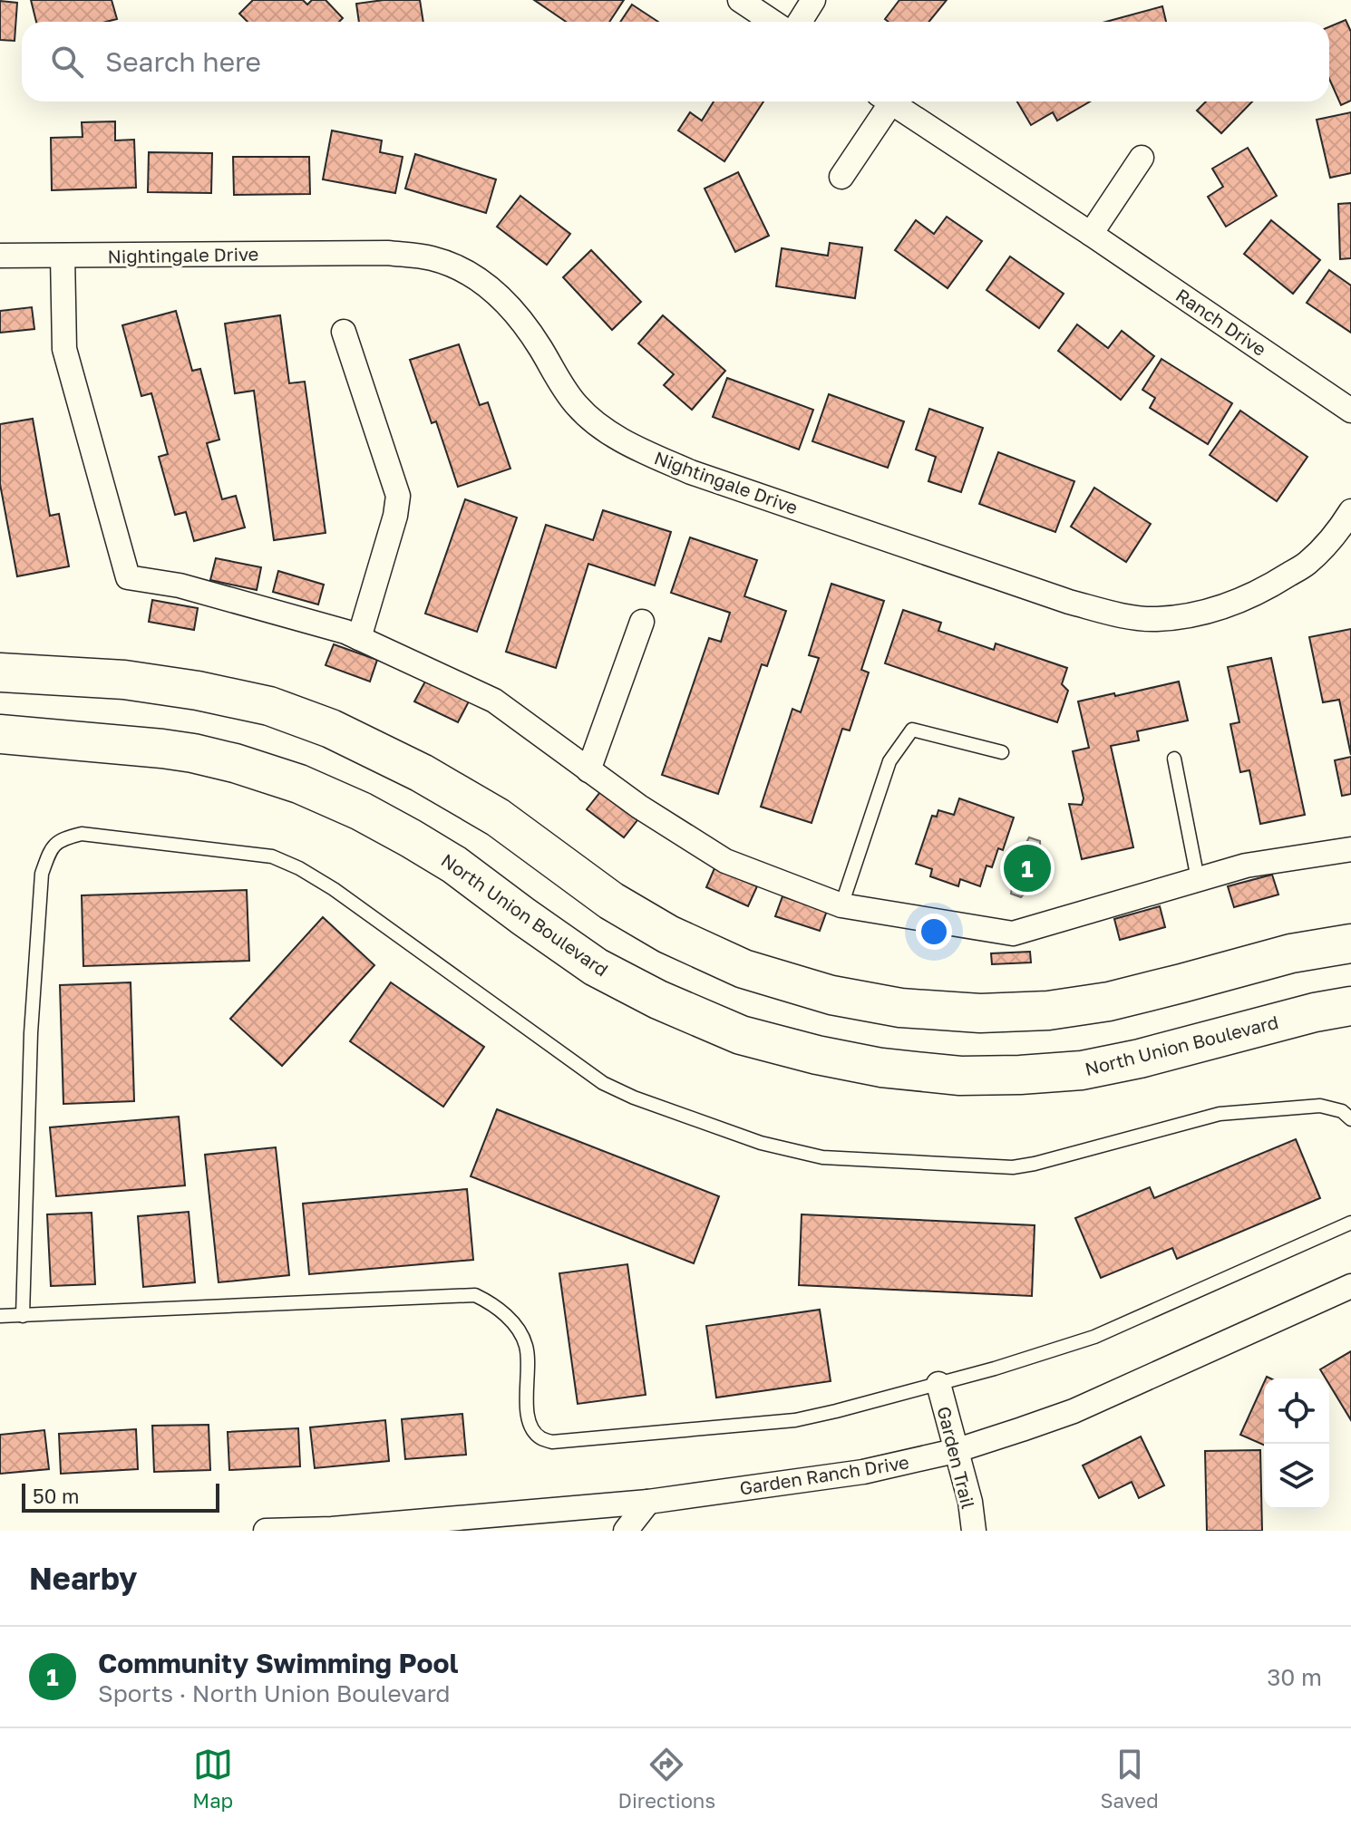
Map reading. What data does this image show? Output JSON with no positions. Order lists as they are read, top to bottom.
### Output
{
  "streets": {
    "main road": ["North Union Boulevard"],
    "street": [
      "Nightingale Drive",
      "Ranch Drive",
      "Garden Trail",
      "Garden Ranch Drive"
    ]
  },
  "crossings": [
    ["Garden Trail", "Garden Ranch Drive"]
  ],
  "scale_bar": "50 m",
  "page": {
    "search": "Search here",
    "pins": "1",
    "scale": "50 m",
    "heading": "Nearby",
    "list": [
      {
        "mark": "1",
        "name": "Community Swimming Pool",
        "note": "Sports · North Union Boulevard",
        "value": "30 m"
      }
    ],
    "nav": ["Map", "Directions", "Saved"]
  }
}
